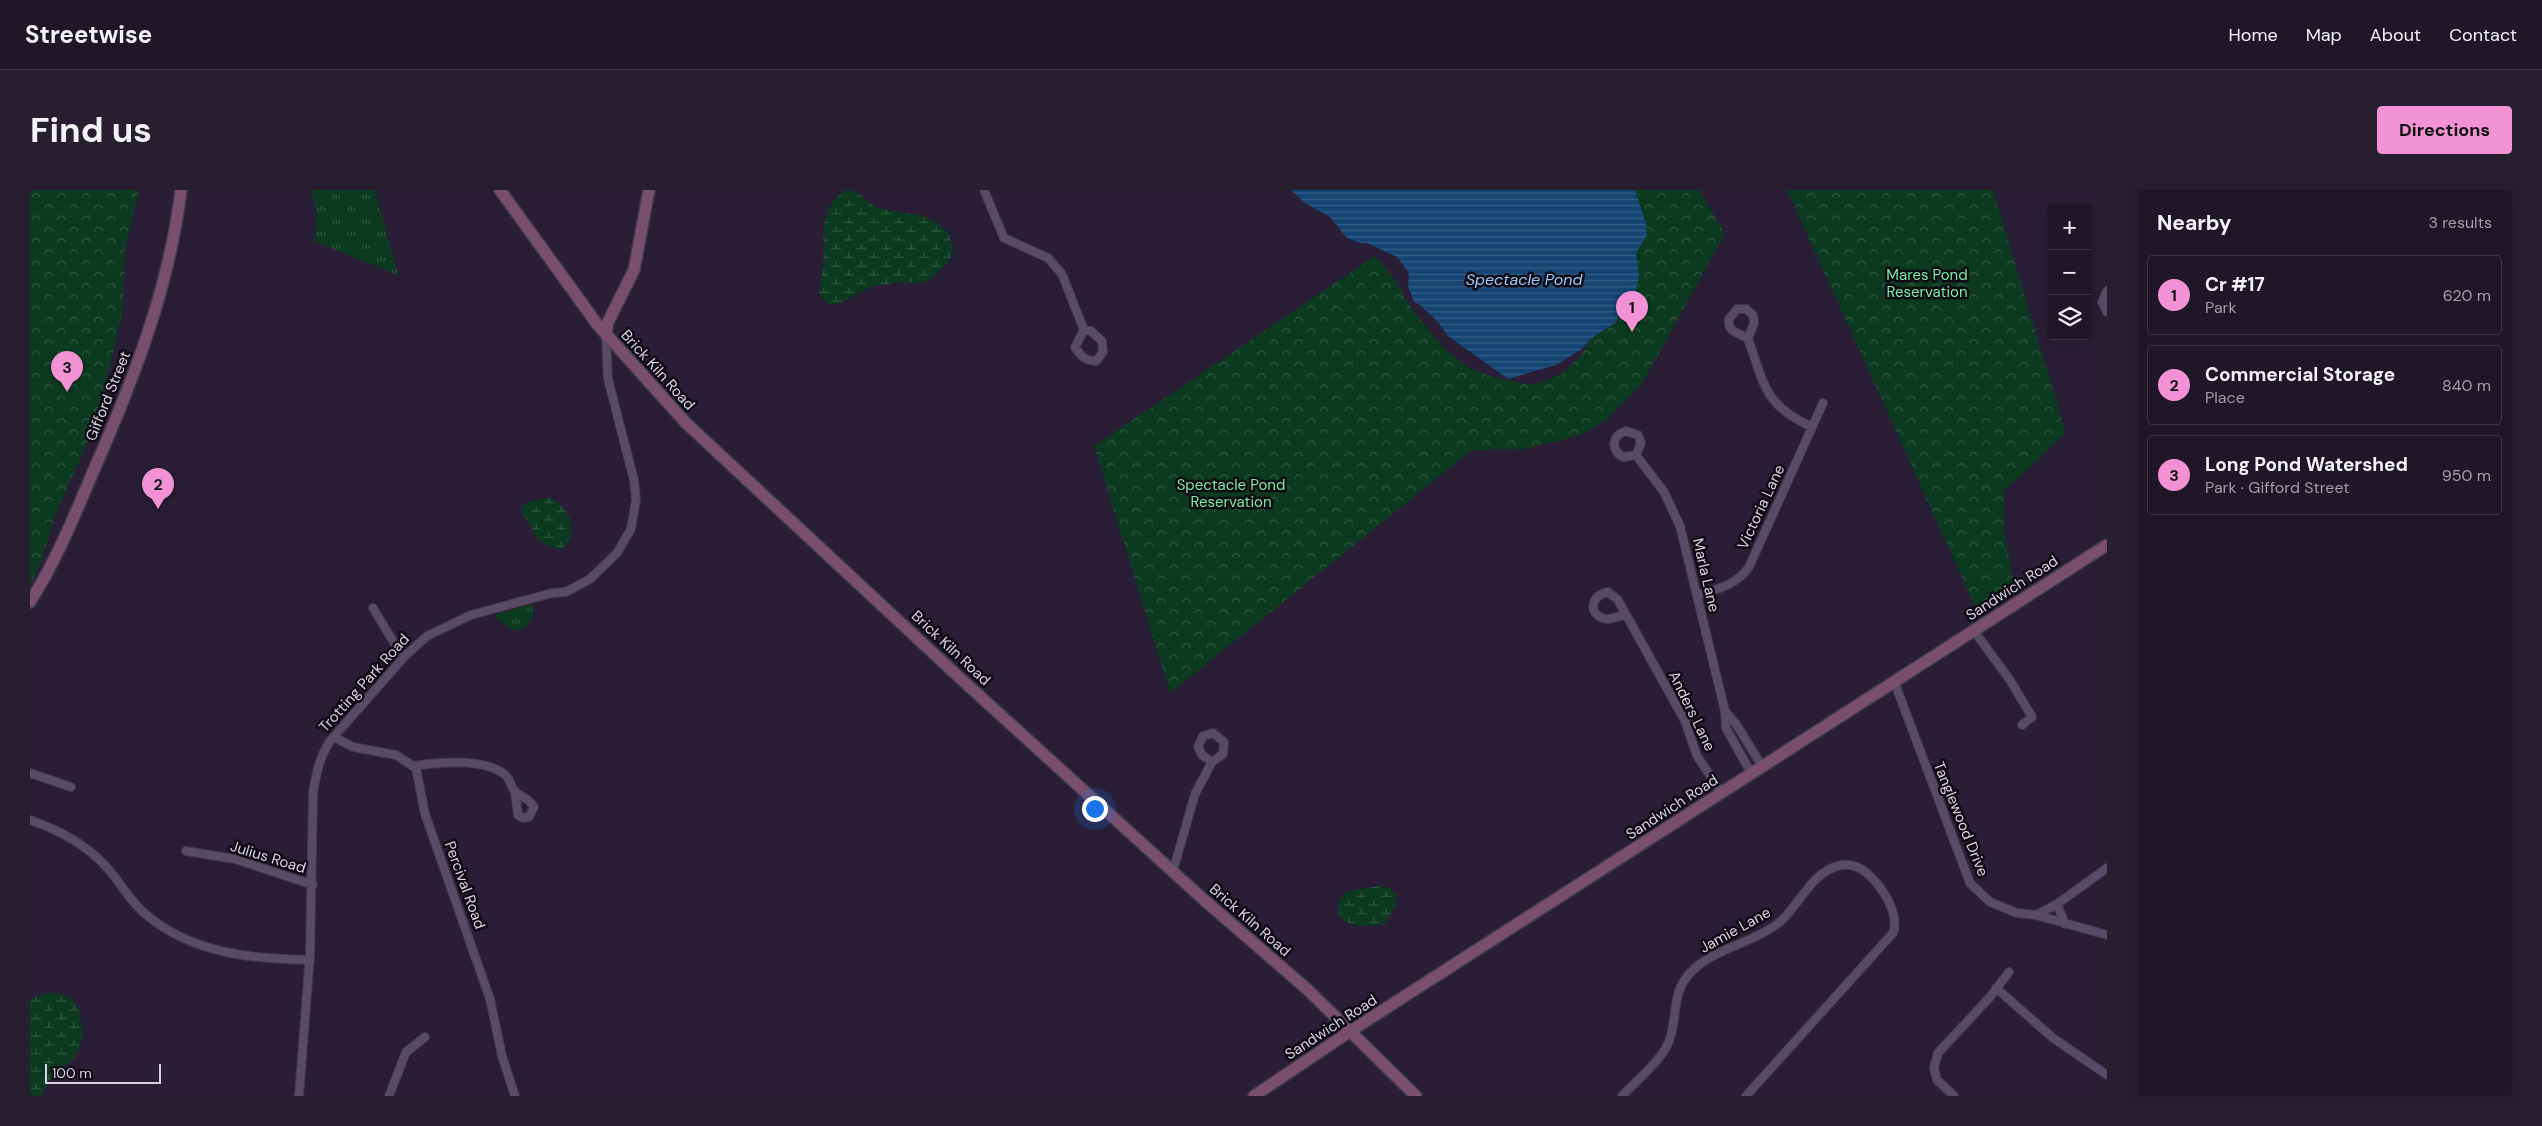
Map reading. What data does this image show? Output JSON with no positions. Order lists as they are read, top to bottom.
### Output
{
  "streets": {
    "main road": ["Brick Kiln Road", "Gifford Street", "Sandwich Road"],
    "street": [
      "Victoria Lane",
      "Marla Lane",
      "Trotting Park Road",
      "Anders Lane",
      "Tanglewood Drive",
      "Julius Road",
      "Percival Road",
      "Jamie Lane"
    ]
  },
  "crossings": [
    ["Brick Kiln Road", "Sandwich Road"],
    ["Brick Kiln Road", "Trotting Park Road"],
    ["Victoria Lane", "Marla Lane"],
    ["Marla Lane", "Sandwich Road"],
    ["Sandwich Road", "Anders Lane"],
    ["Sandwich Road", "Tanglewood Drive"],
    ["Trotting Park Road", "Julius Road"]
  ],
  "water": ["Spectacle Pond"],
  "parks": ["Mares Pond Reservation", "Spectacle Pond Reservation"],
  "scale_bar": "100 m",
  "page": {
    "header": "Streetwise",
    "nav": [
      "Home",
      "Map",
      "About",
      "Contact"
    ],
    "buttons": "Directions",
    "title": "Find us",
    "heading": ["Nearby", "3 results"],
    "map_buttons": ["+", "−"],
    "list": [
      {
        "mark": "1",
        "name": "Cr #17",
        "note": "Park",
        "value": "620 m"
      },
      {
        "mark": "2",
        "name": "Commercial Storage",
        "note": "Place",
        "value": "840 m"
      },
      {
        "mark": "3",
        "name": "Long Pond Watershed",
        "note": "Park · Gifford Street",
        "value": "950 m"
      }
    ],
    "pins": ["1", "3", "2"],
    "scale": "100 m"
  }
}
